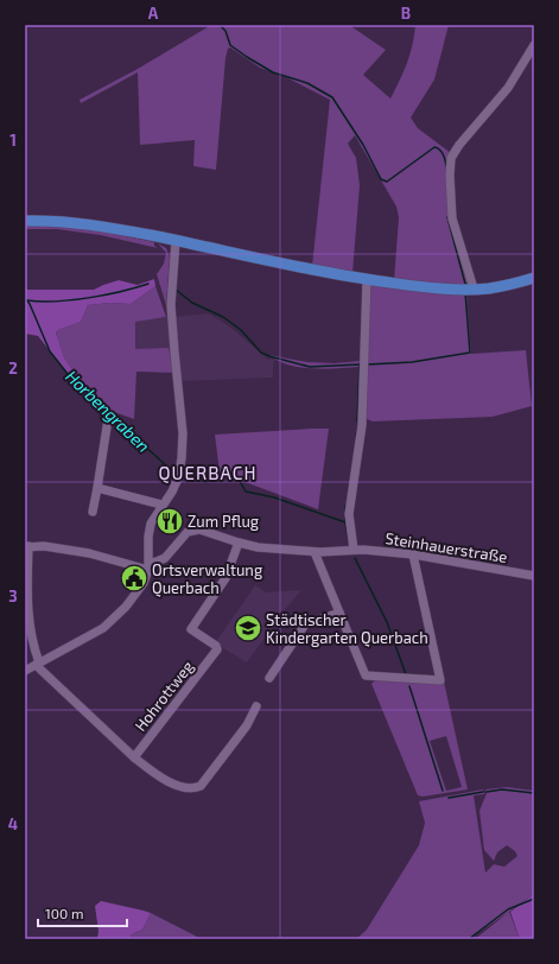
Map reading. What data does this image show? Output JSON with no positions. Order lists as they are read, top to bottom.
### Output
{
  "streets": {
    "street": ["Steinhauerstraße", "Hohrottweg"]
  },
  "crossings": [
    ["Steinhauerstraße", "Hohrottweg"]
  ],
  "districts": ["QUERBACH"],
  "water": ["Horbengraben"],
  "places": {
    "restaurant": ["Zum Pflug"],
    "public building": ["Ortsverwaltung Querbach"],
    "school or university": ["Städtischer Kindergarten Querbach"]
  },
  "scale_bar": "100 m",
  "grid": {
    "columns": ["A", "B"],
    "rows": [
      "1",
      "2",
      "3",
      "4"
    ]
  }
}
